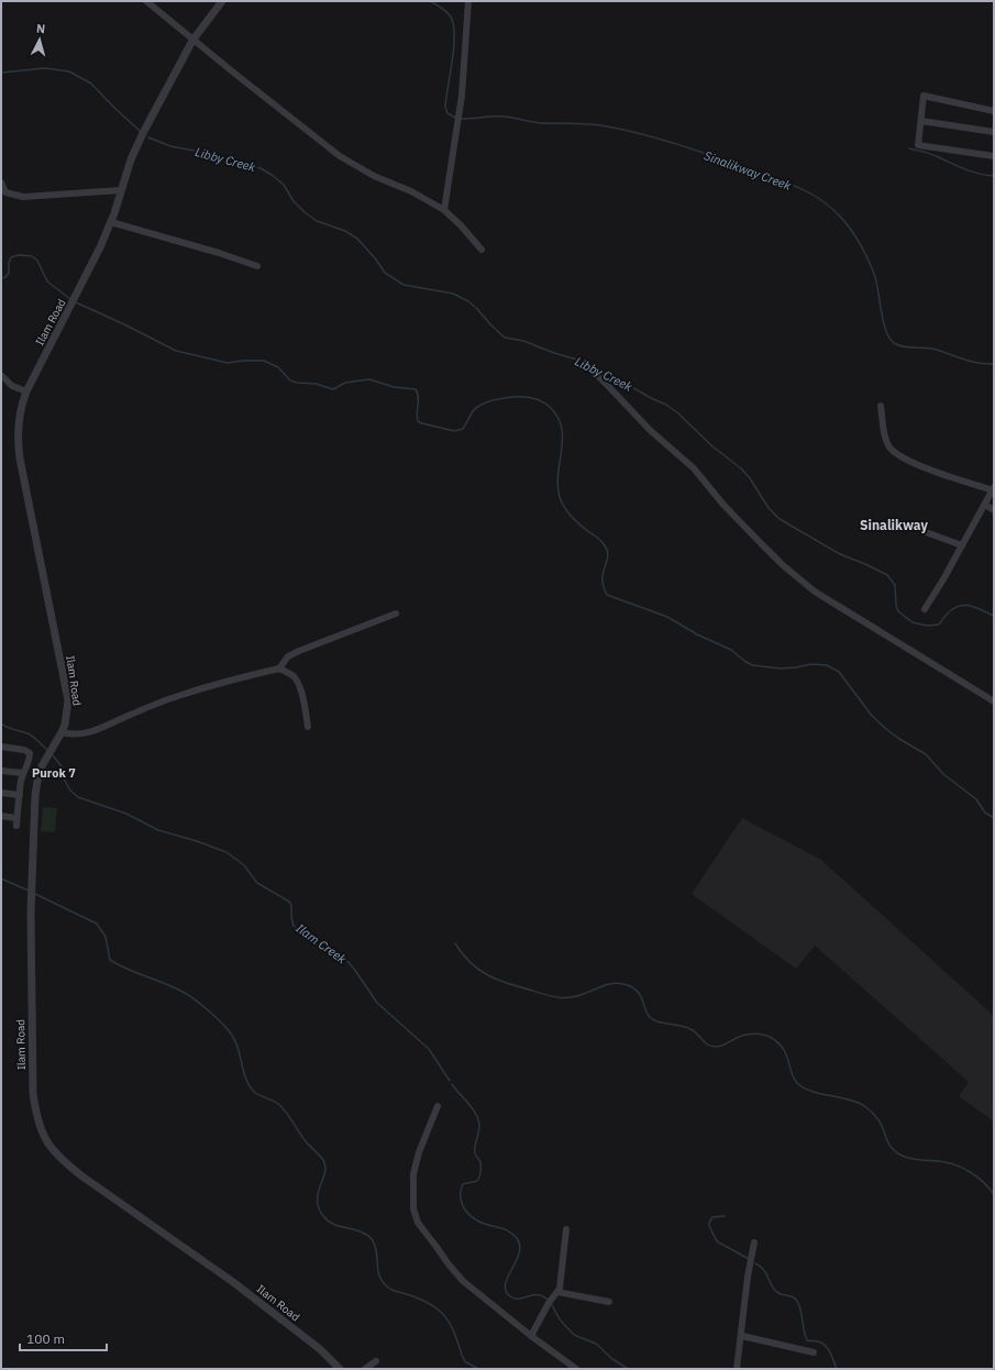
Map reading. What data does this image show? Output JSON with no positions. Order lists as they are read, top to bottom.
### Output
{
  "streets": {
    "street": ["Ilam Road"]
  },
  "districts": ["Sinalikway", "Purok 7"],
  "water": ["Libby Creek", "Sinalikway Creek", "Ilam Creek"],
  "scale_bar": "100 m",
  "north": "top"
}
